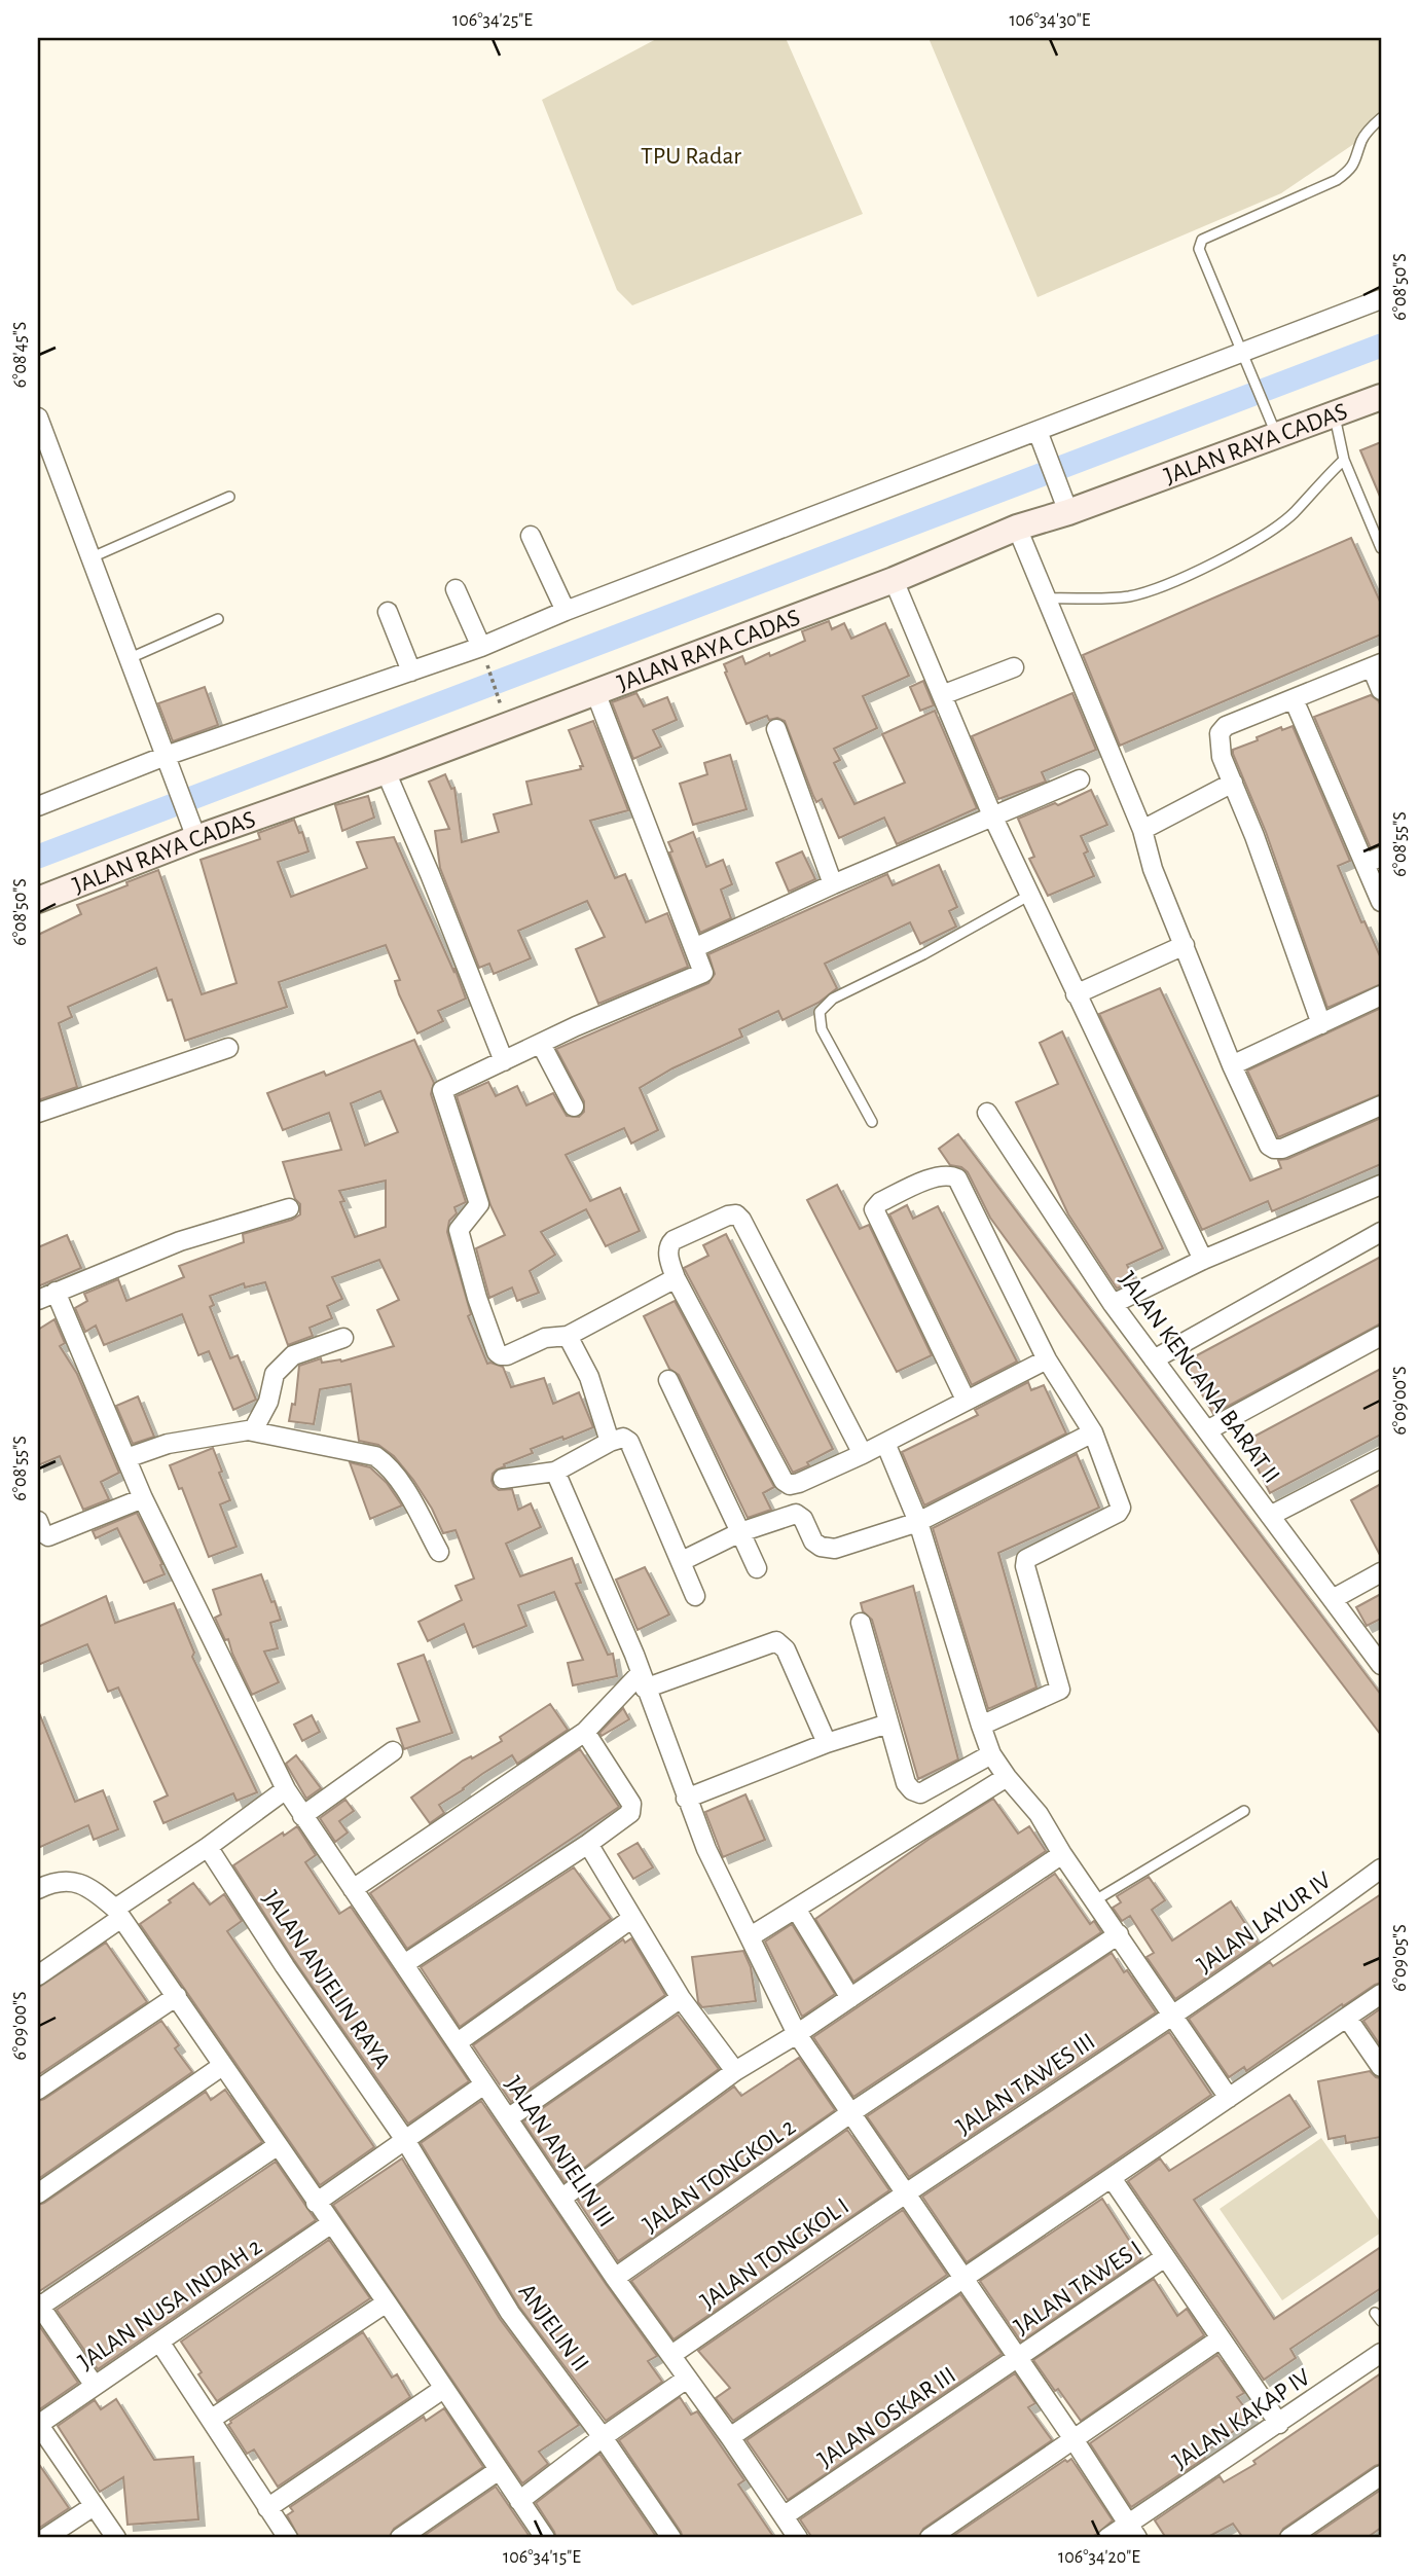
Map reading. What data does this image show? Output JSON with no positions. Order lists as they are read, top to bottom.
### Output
{
  "streets": {
    "street": [
      "JALAN RAYA CADAS",
      "JALAN KENCANA BARAT II",
      "JALAN LAYUR IV",
      "JALAN ANJELIN RAYA",
      "JALAN TAWES III",
      "JALAN ANJELIN III",
      "JALAN TONGKOL 2",
      "JALAN TONGKOL I",
      "JALAN TAWES I",
      "JALAN NUSA INDAH 2",
      "ANJELIN II",
      "JALAN OSKAR III",
      "JALAN KAKAP IV"
    ]
  },
  "crossings": [
    ["JALAN LAYUR IV", "JALAN TAWES III"],
    ["JALAN ANJELIN RAYA", "ANJELIN II"],
    ["JALAN TAWES III", "JALAN TONGKOL I"],
    ["JALAN ANJELIN III", "JALAN TONGKOL 2"],
    ["JALAN ANJELIN III", "JALAN TONGKOL I"],
    ["JALAN ANJELIN III", "JALAN OSKAR III"],
    ["JALAN TAWES I", "JALAN OSKAR III"]
  ],
  "parks": ["TPU Radar"],
  "coordinates": [
    "106°34'25\"E",
    "106°34'30\"E",
    "6°08'50\"S",
    "6°08'45\"S",
    "6°08'55\"S",
    "6°09'00\"S",
    "6°09'05\"S",
    "106°34'15\"E",
    "106°34'20\"E"
  ]
}
